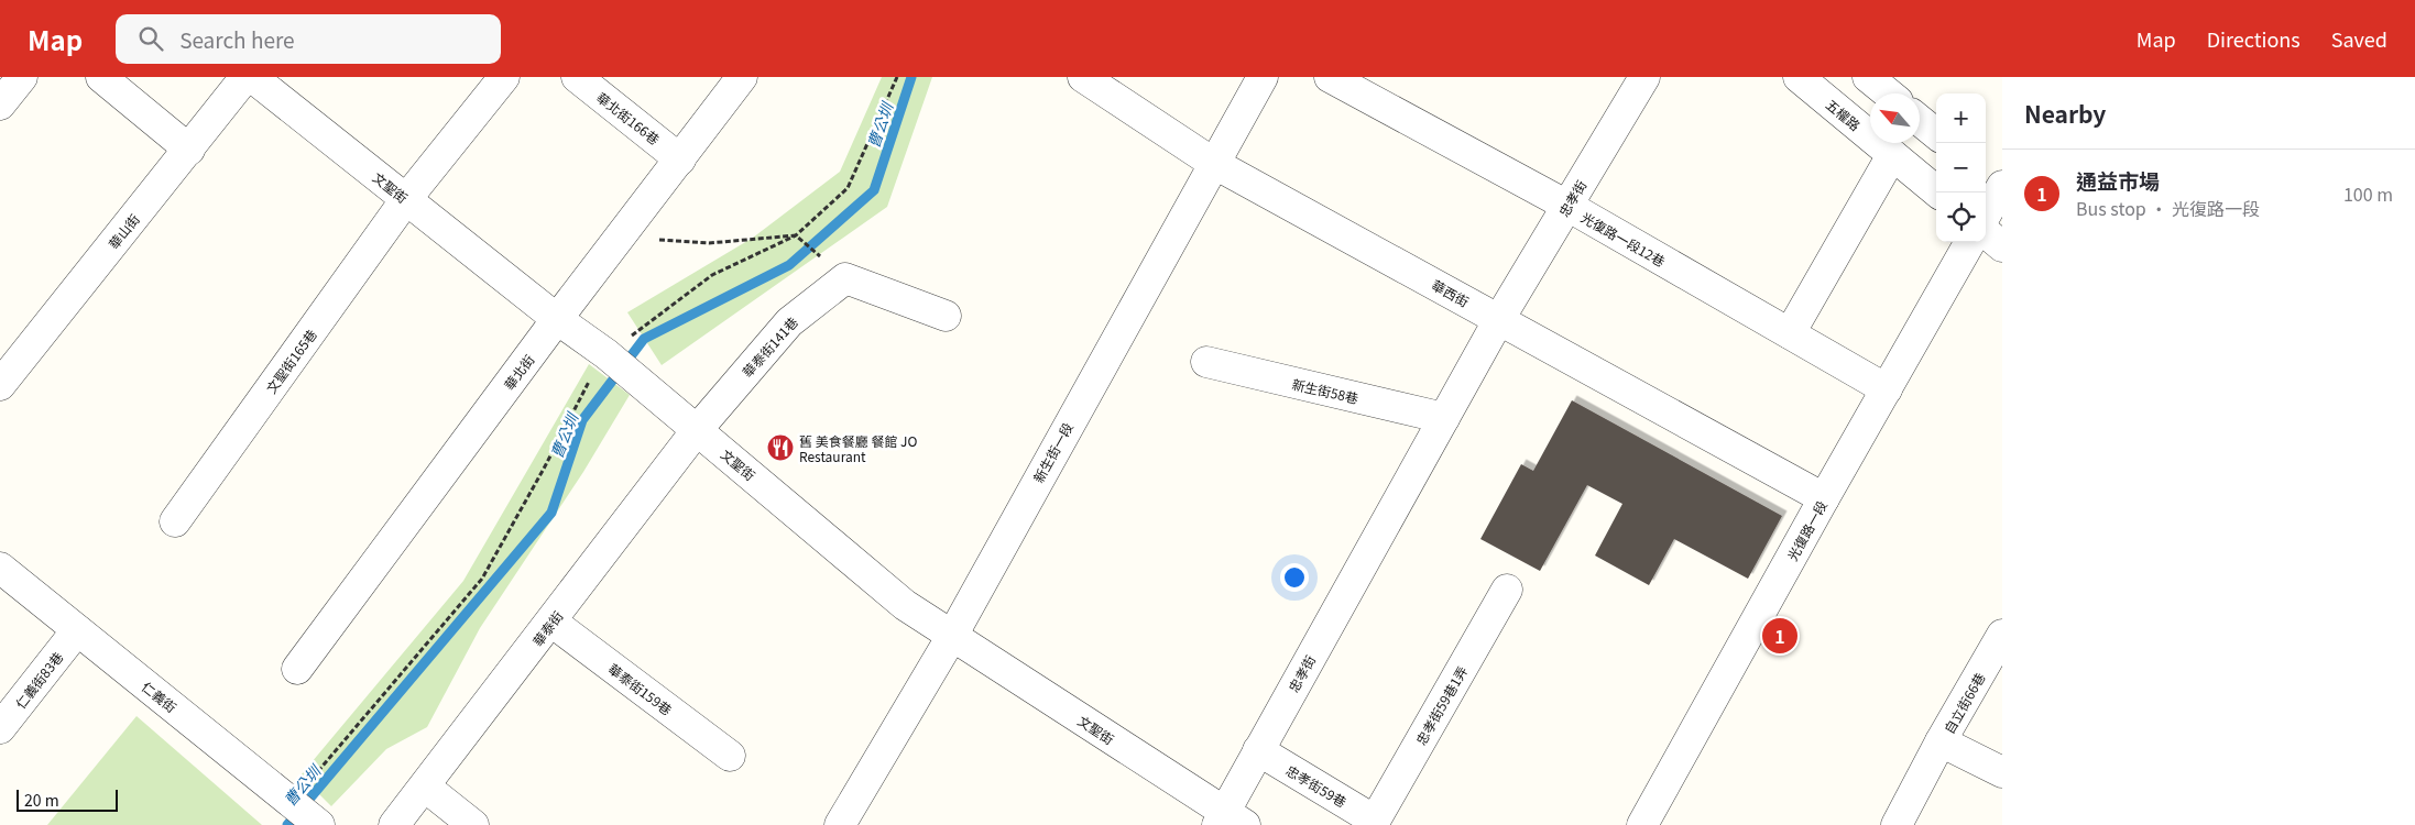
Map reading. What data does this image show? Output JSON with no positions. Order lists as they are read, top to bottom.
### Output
{
  "streets": {
    "street": [
      "五權路",
      "華北街166巷",
      "文聖街",
      "忠孝街",
      "華山街",
      "光復路一段12巷",
      "華西街",
      "華泰街141巷",
      "文聖街165巷",
      "華北街",
      "新生街58巷",
      "新生街一段",
      "光復路一段",
      "華泰街",
      "仁義街83巷",
      "華泰街159巷",
      "仁義街",
      "自立街66巷",
      "忠孝街59巷1弄",
      "忠孝街59巷"
    ]
  },
  "crossings": [
    ["華北街166巷", "華北街"],
    ["文聖街", "忠孝街"],
    ["文聖街", "華泰街141巷"],
    ["文聖街", "文聖街165巷"],
    ["文聖街", "華北街"],
    ["文聖街", "新生街一段"],
    ["文聖街", "華泰街"],
    ["忠孝街", "光復路一段12巷"],
    ["忠孝街", "華西街"],
    ["忠孝街", "新生街58巷"],
    ["忠孝街", "忠孝街59巷"],
    ["光復路一段12巷", "光復路一段"],
    ["華西街", "新生街一段"],
    ["華西街", "光復路一段"],
    ["華泰街141巷", "華泰街"],
    ["華泰街", "華泰街159巷"],
    ["仁義街83巷", "仁義街"],
    ["忠孝街59巷1弄", "忠孝街59巷"]
  ],
  "water": ["曹公圳"],
  "places": {
    "restaurant": ["舊 美食餐廳 餐館 JO Restaurant"]
  },
  "scale_bar": "20 m",
  "north": "top left",
  "page": {
    "header": "Map",
    "search": "Search here",
    "nav": ["Map", "Directions", "Saved"],
    "heading": "Nearby",
    "map_buttons": ["+", "−"],
    "list": [
      {
        "mark": "1",
        "name": "通益市場",
        "note": "Bus stop · 光復路一段",
        "value": "100 m"
      }
    ],
    "pins": "1",
    "scale": "20 m"
  }
}
